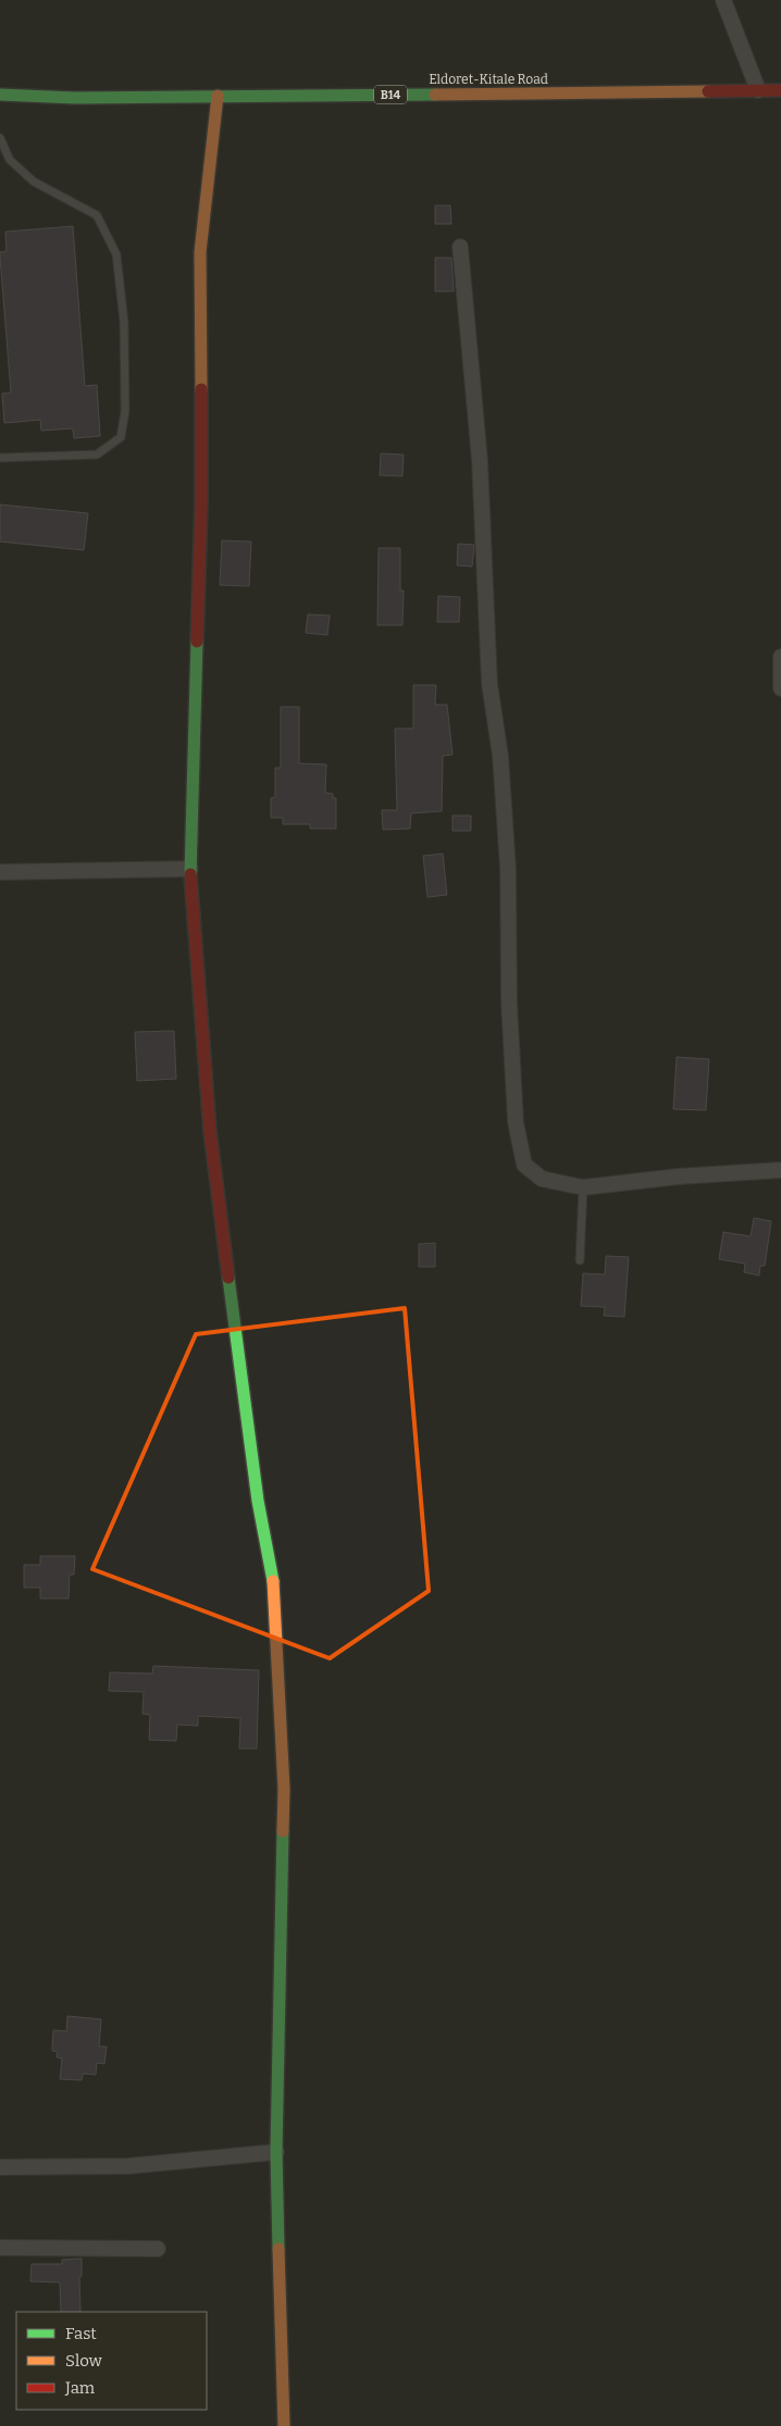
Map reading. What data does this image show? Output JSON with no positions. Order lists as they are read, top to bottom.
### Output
{
  "streets": {
    "main road": ["Eldoret-Kitale Road", "B14"]
  },
  "legend": ["Fast", "Slow", "Jam"]
}
